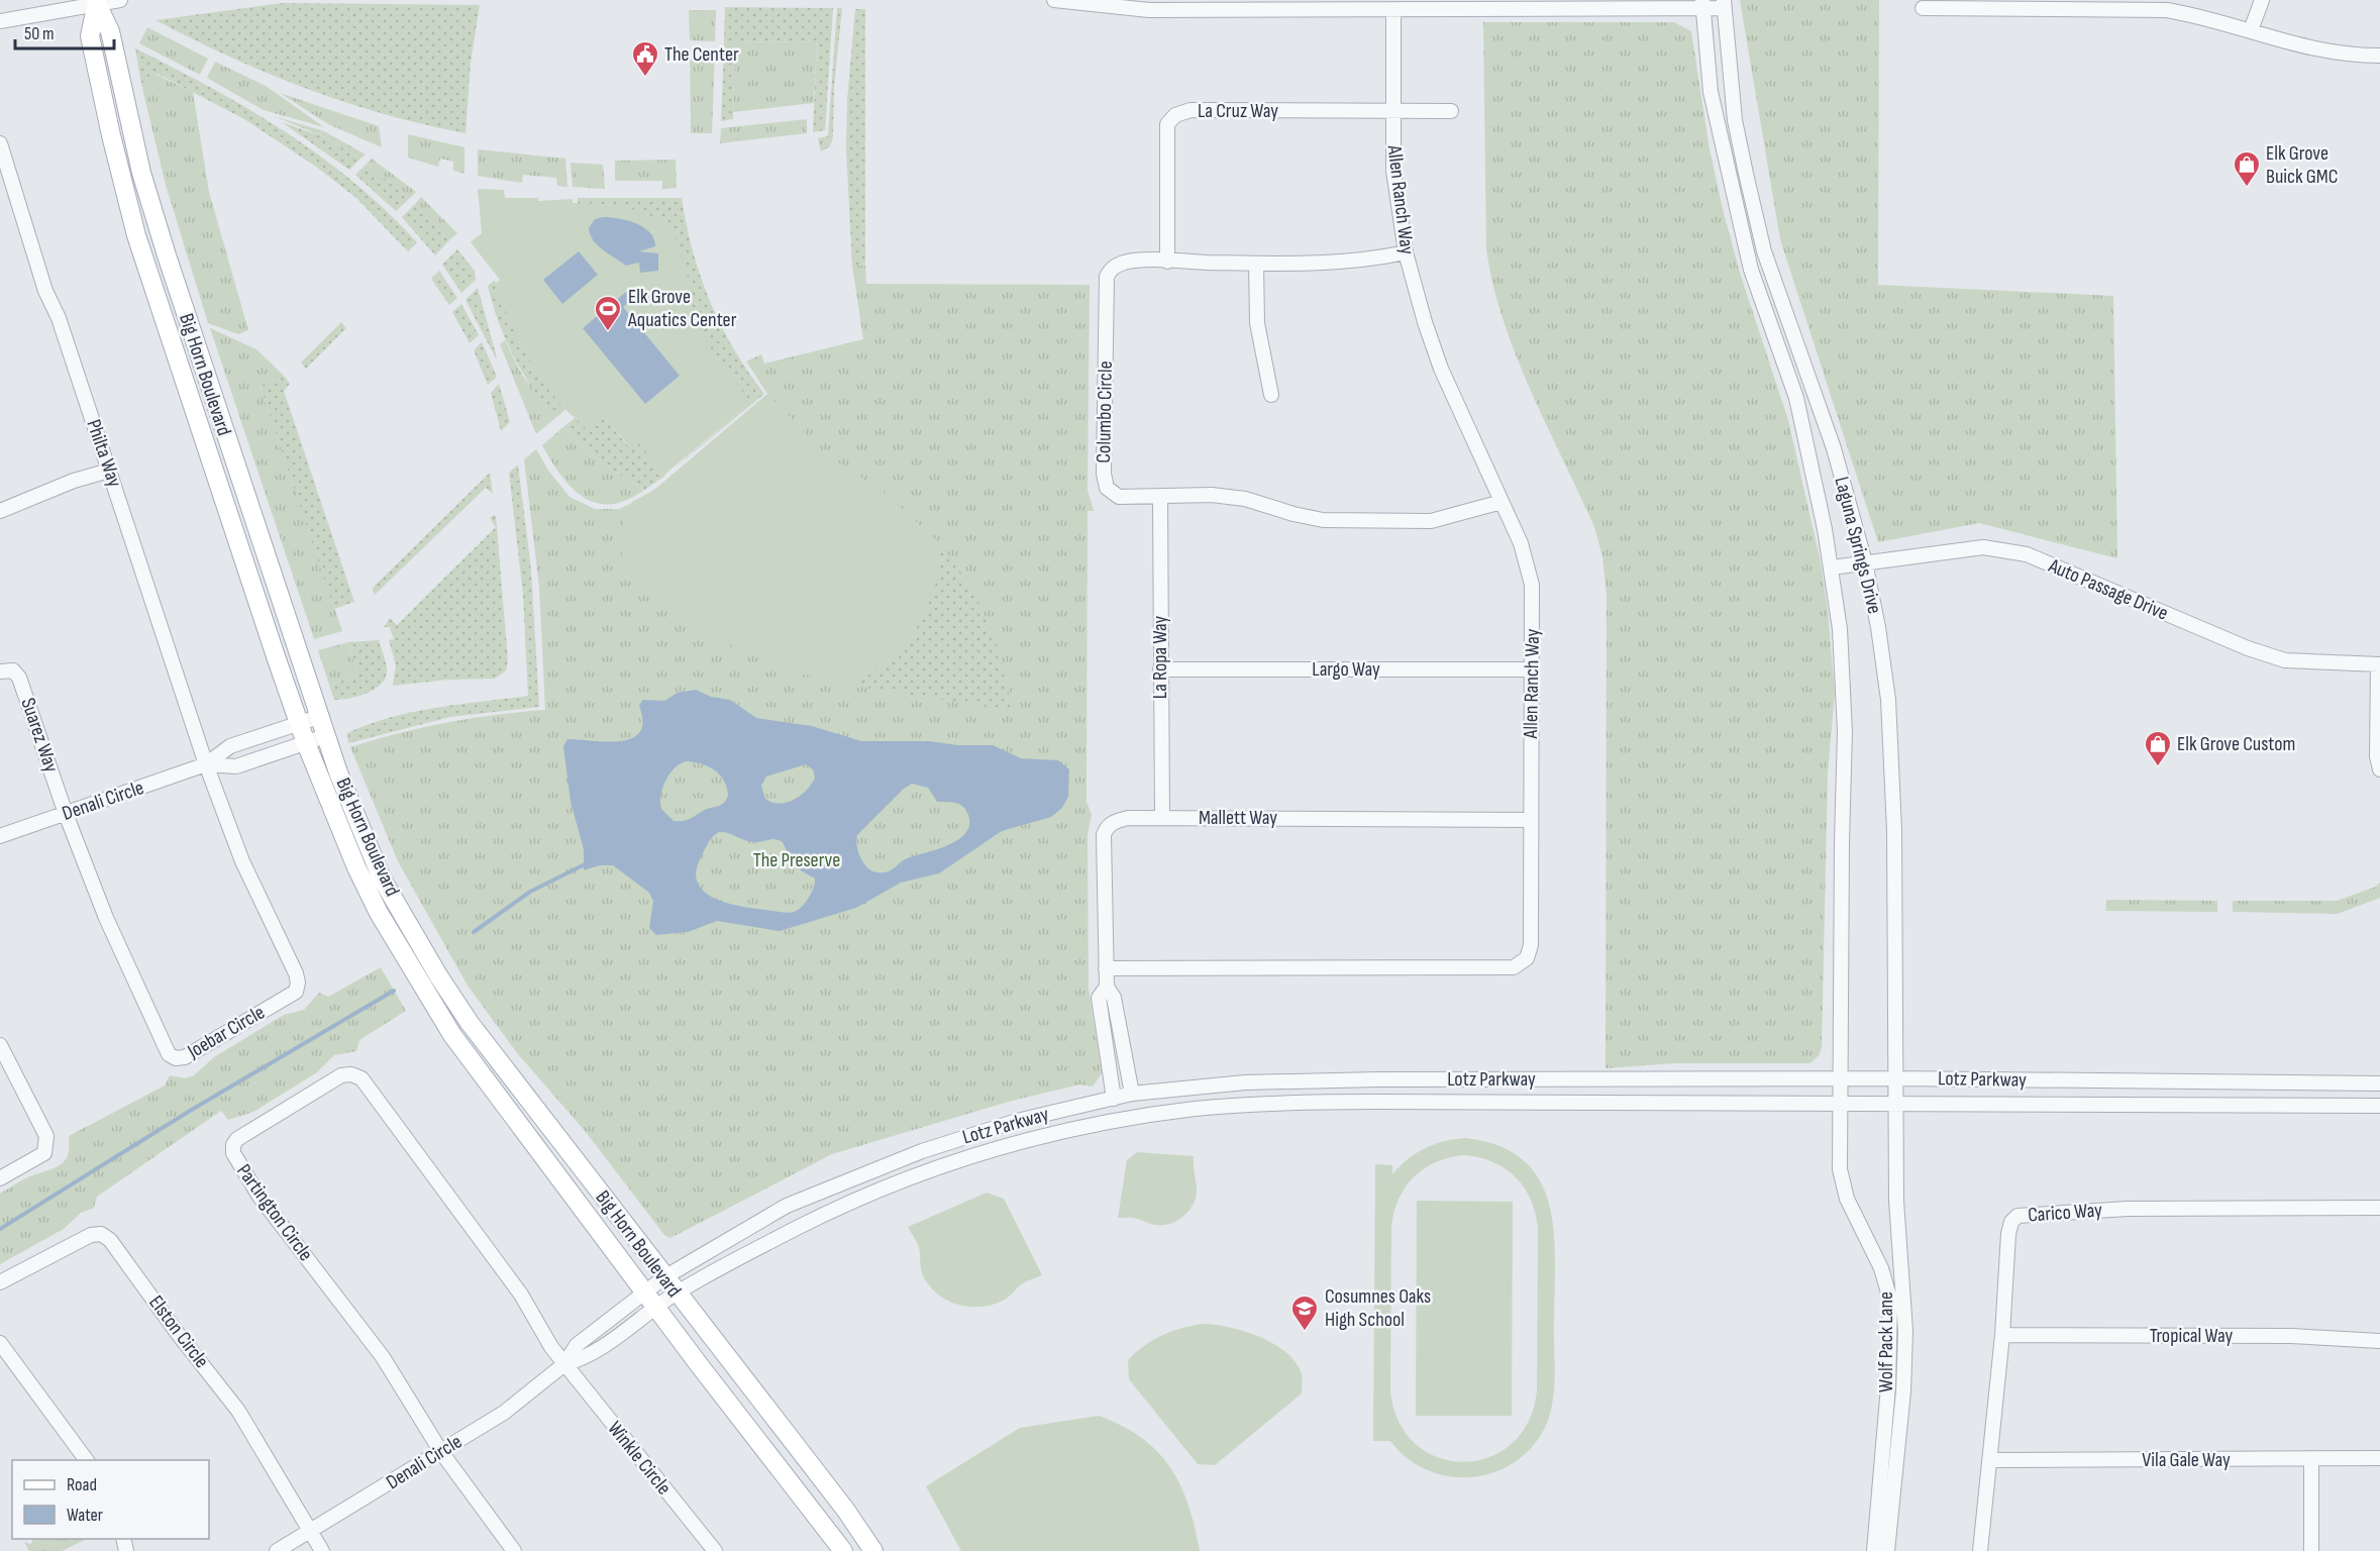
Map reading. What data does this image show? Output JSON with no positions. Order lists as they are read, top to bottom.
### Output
{
  "streets": {
    "main road": ["Big Horn Boulevard"],
    "street": [
      "La Cruz Way",
      "Allen Ranch Way",
      "Columbo Circle",
      "Philta Way",
      "Laguna Springs Drive",
      "Auto Passage Drive",
      "La Ropa Way",
      "Largo Way",
      "Suarez Way",
      "Denali Circle",
      "Mallett Way",
      "Joebar Circle",
      "Lotz Parkway",
      "Partington Circle",
      "Carico Way",
      "Elston Circle",
      "Tropical Way",
      "Wolf Pack Lane",
      "Winkle Circle",
      "Vila Gale Way"
    ]
  },
  "crossings": [
    ["La Cruz Way", "Allen Ranch Way"],
    ["La Cruz Way", "Columbo Circle"],
    ["Allen Ranch Way", "Columbo Circle"],
    ["Allen Ranch Way", "Largo Way"],
    ["Allen Ranch Way", "Mallett Way"],
    ["Big Horn Boulevard", "Denali Circle"],
    ["Big Horn Boulevard", "Lotz Parkway"],
    ["Columbo Circle", "La Ropa Way"],
    ["Philta Way", "Denali Circle"],
    ["Philta Way", "Joebar Circle"],
    ["Laguna Springs Drive", "Auto Passage Drive"],
    ["Laguna Springs Drive", "Lotz Parkway"],
    ["Laguna Springs Drive", "Wolf Pack Lane"],
    ["La Ropa Way", "Largo Way"],
    ["La Ropa Way", "Mallett Way"],
    ["Suarez Way", "Denali Circle"],
    ["Suarez Way", "Joebar Circle"],
    ["Denali Circle", "Joebar Circle"],
    ["Denali Circle", "Lotz Parkway"],
    ["Denali Circle", "Partington Circle"],
    ["Denali Circle", "Elston Circle"],
    ["Denali Circle", "Winkle Circle"],
    ["Mallett Way", "Lotz Parkway"],
    ["Lotz Parkway", "Wolf Pack Lane"],
    ["Partington Circle", "Winkle Circle"],
    ["Carico Way", "Tropical Way"],
    ["Carico Way", "Vila Gale Way"]
  ],
  "parks": ["The Preserve"],
  "places": {
    "public building": ["The Center"],
    "shop": ["Elk Grove Buick GMC", "Elk Grove Custom"],
    "sports": ["Elk Grove Aquatics Center"],
    "school or university": ["Cosumnes Oaks High School"]
  },
  "legend": ["Road", "Water"],
  "scale_bar": "50 m"
}
